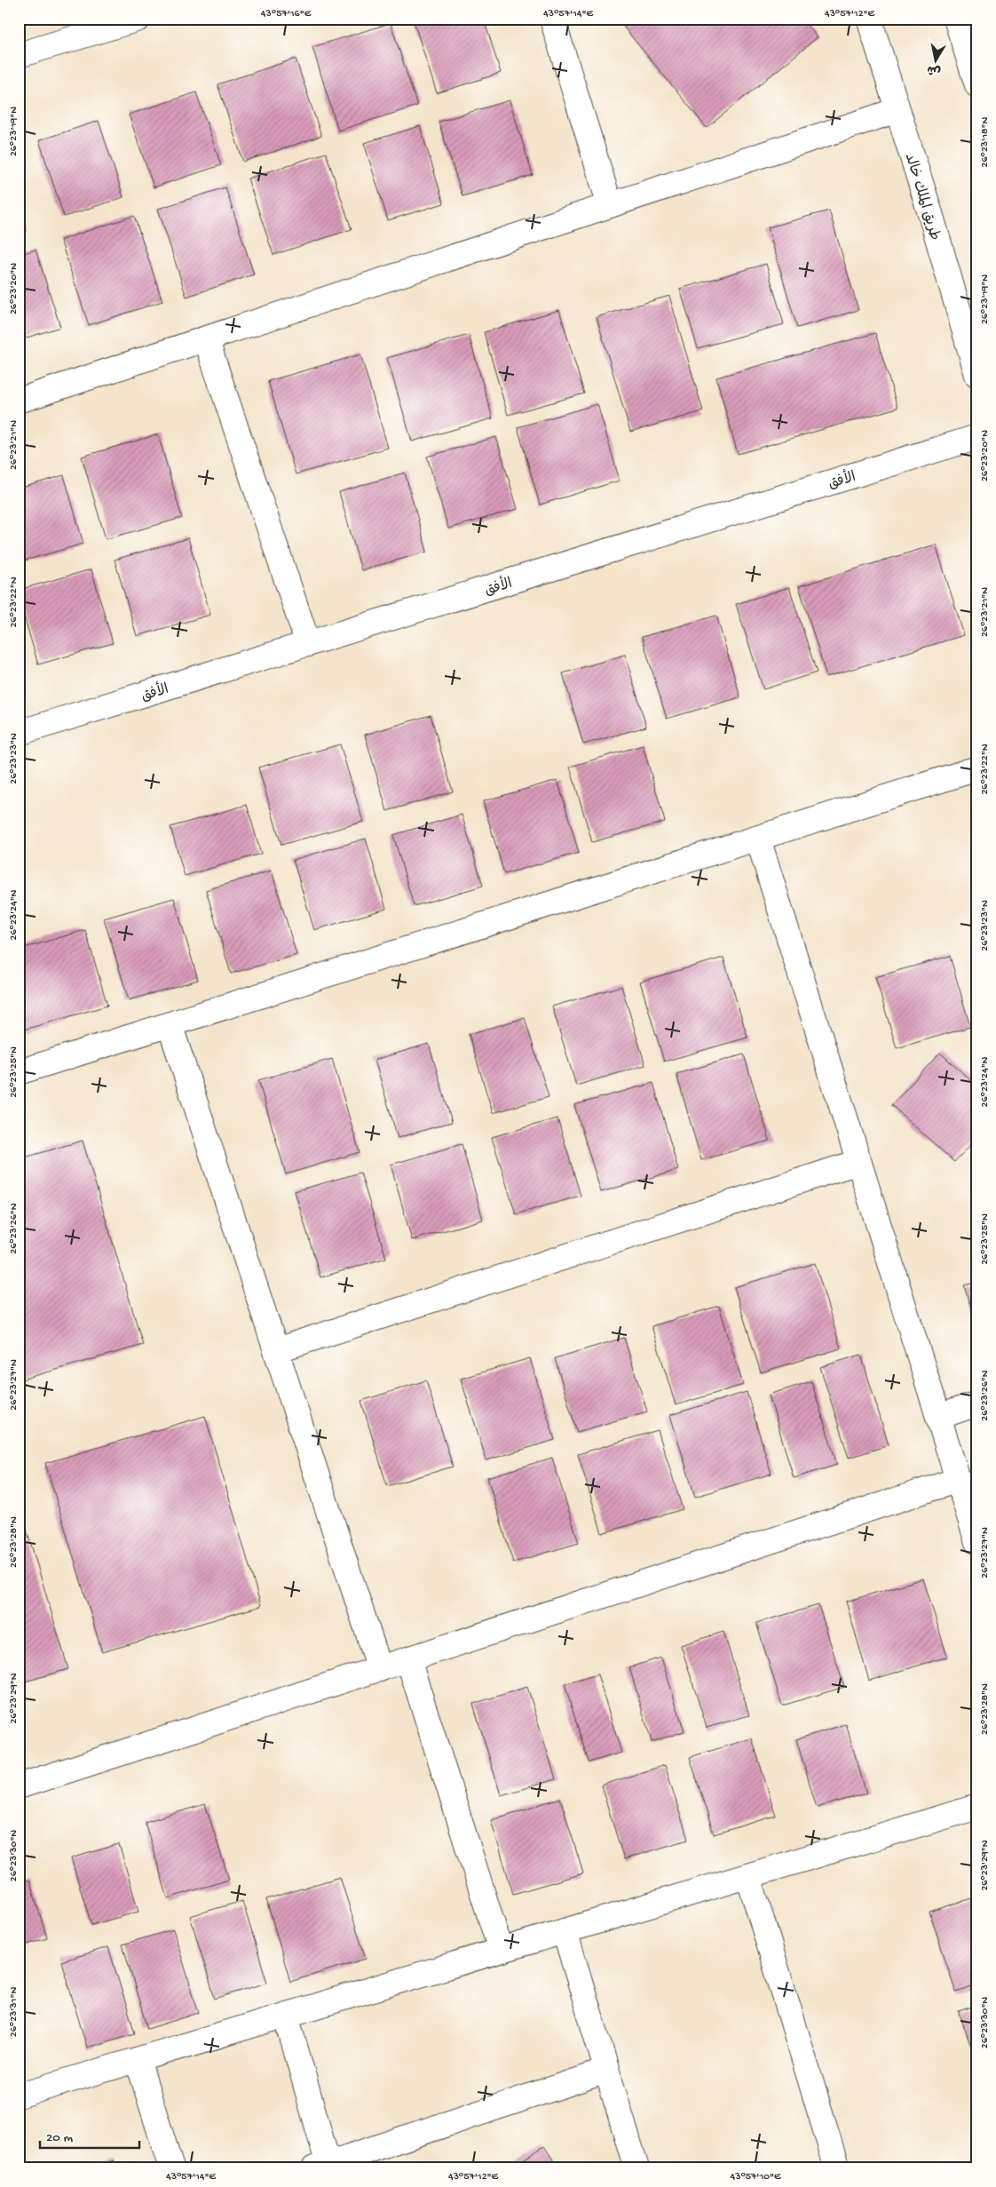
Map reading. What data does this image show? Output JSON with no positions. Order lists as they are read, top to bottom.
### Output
{
  "streets": {
    "street": ["طريق الملك خالد", "الأفق"]
  },
  "scale_bar": "20 m",
  "north": "bottom",
  "coordinates": [
    "43°57'16\"E",
    "43°57'14\"E",
    "43°57'12\"E",
    "26°23'19\"N",
    "26°23'18\"N",
    "26°23'20\"N",
    "26°23'21\"N",
    "26°23'22\"N",
    "26°23'23\"N",
    "26°23'24\"N",
    "26°23'25\"N",
    "26°23'26\"N",
    "26°23'27\"N",
    "26°23'28\"N",
    "26°23'29\"N",
    "26°23'30\"N",
    "26°23'31\"N",
    "43°57'10\"E"
  ]
}
